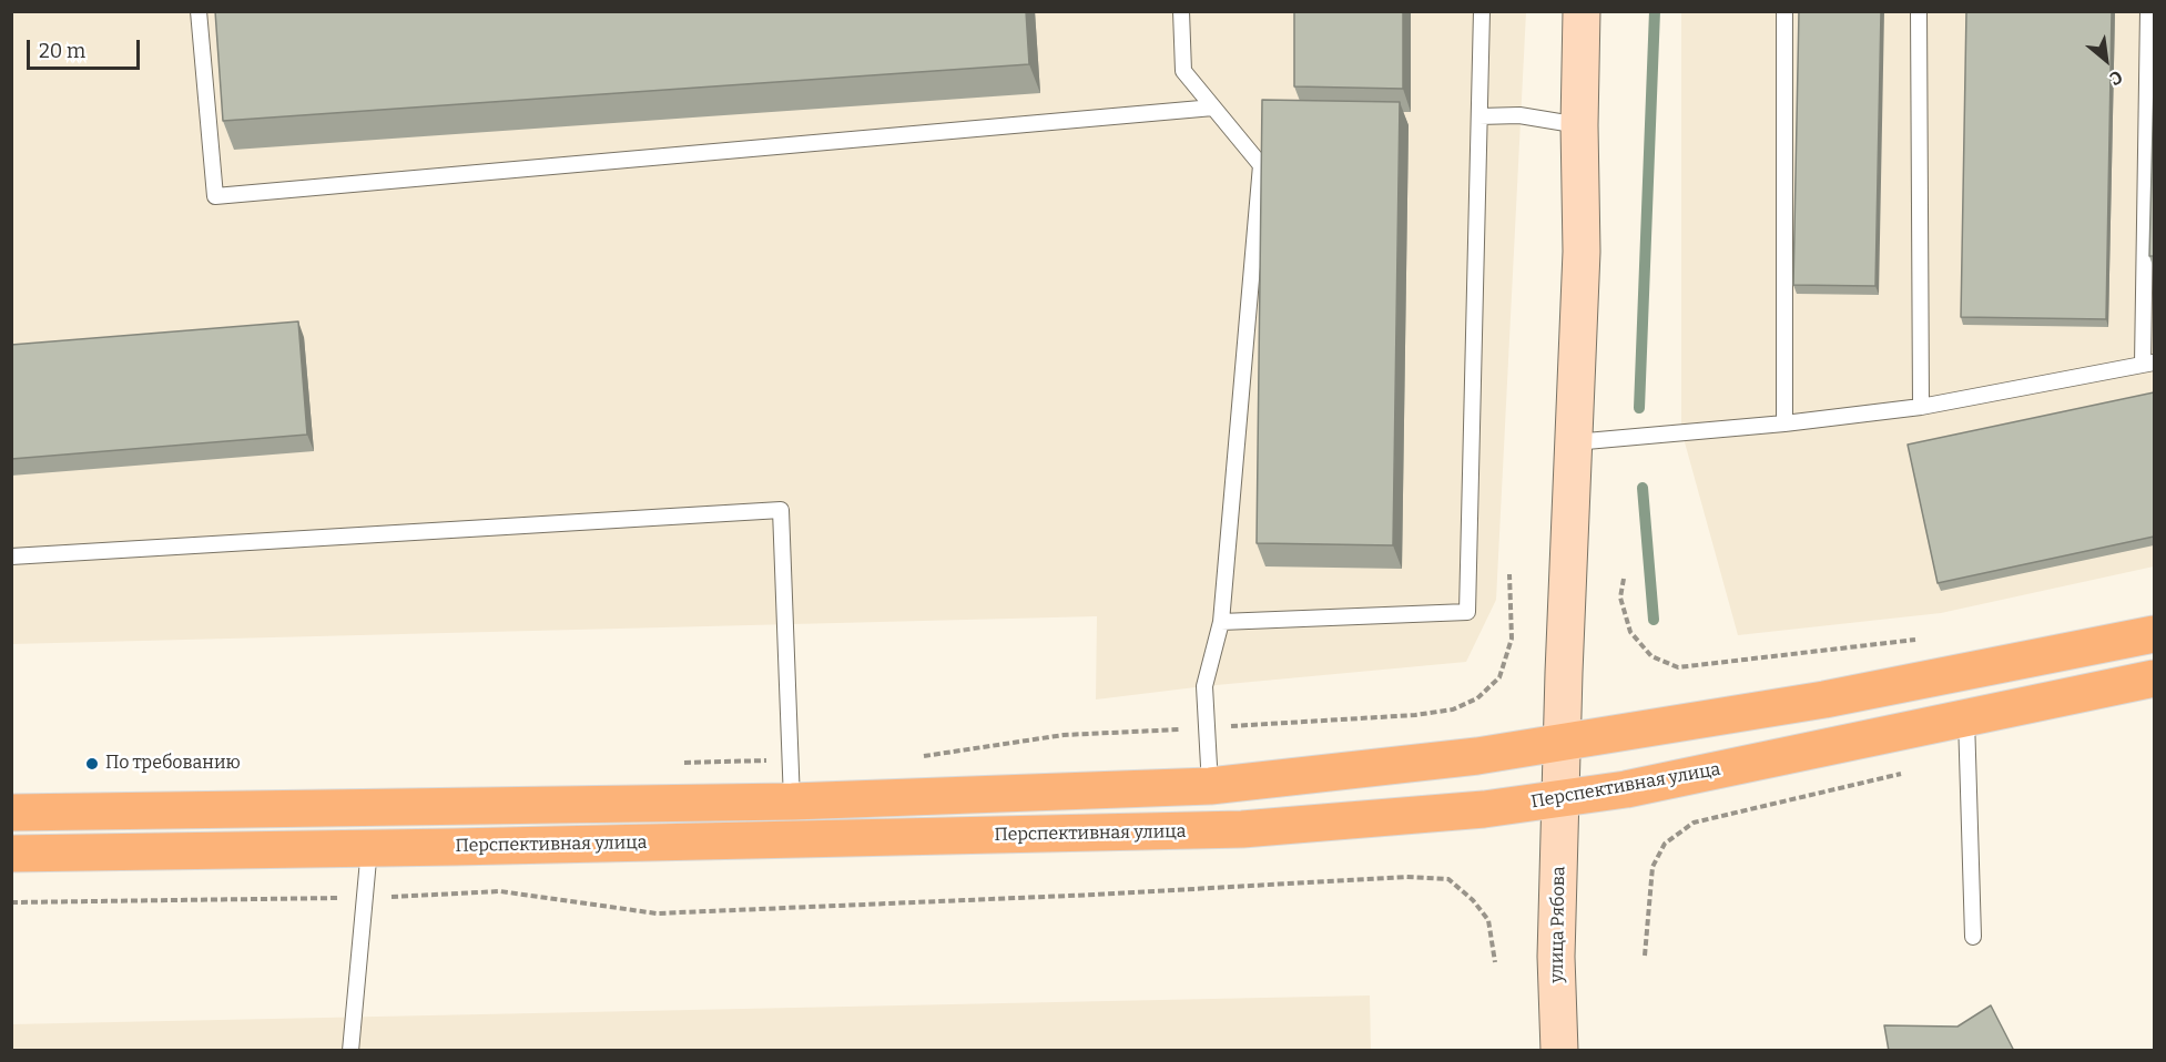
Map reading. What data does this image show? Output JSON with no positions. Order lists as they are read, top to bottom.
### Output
{
  "streets": {
    "main road": ["Перспективная улица", "улица Рябова"]
  },
  "crossings": [
    ["Перспективная улица", "улица Рябова"]
  ],
  "places": ["По требованию"],
  "scale_bar": "20 m",
  "north": "bottom right"
}
